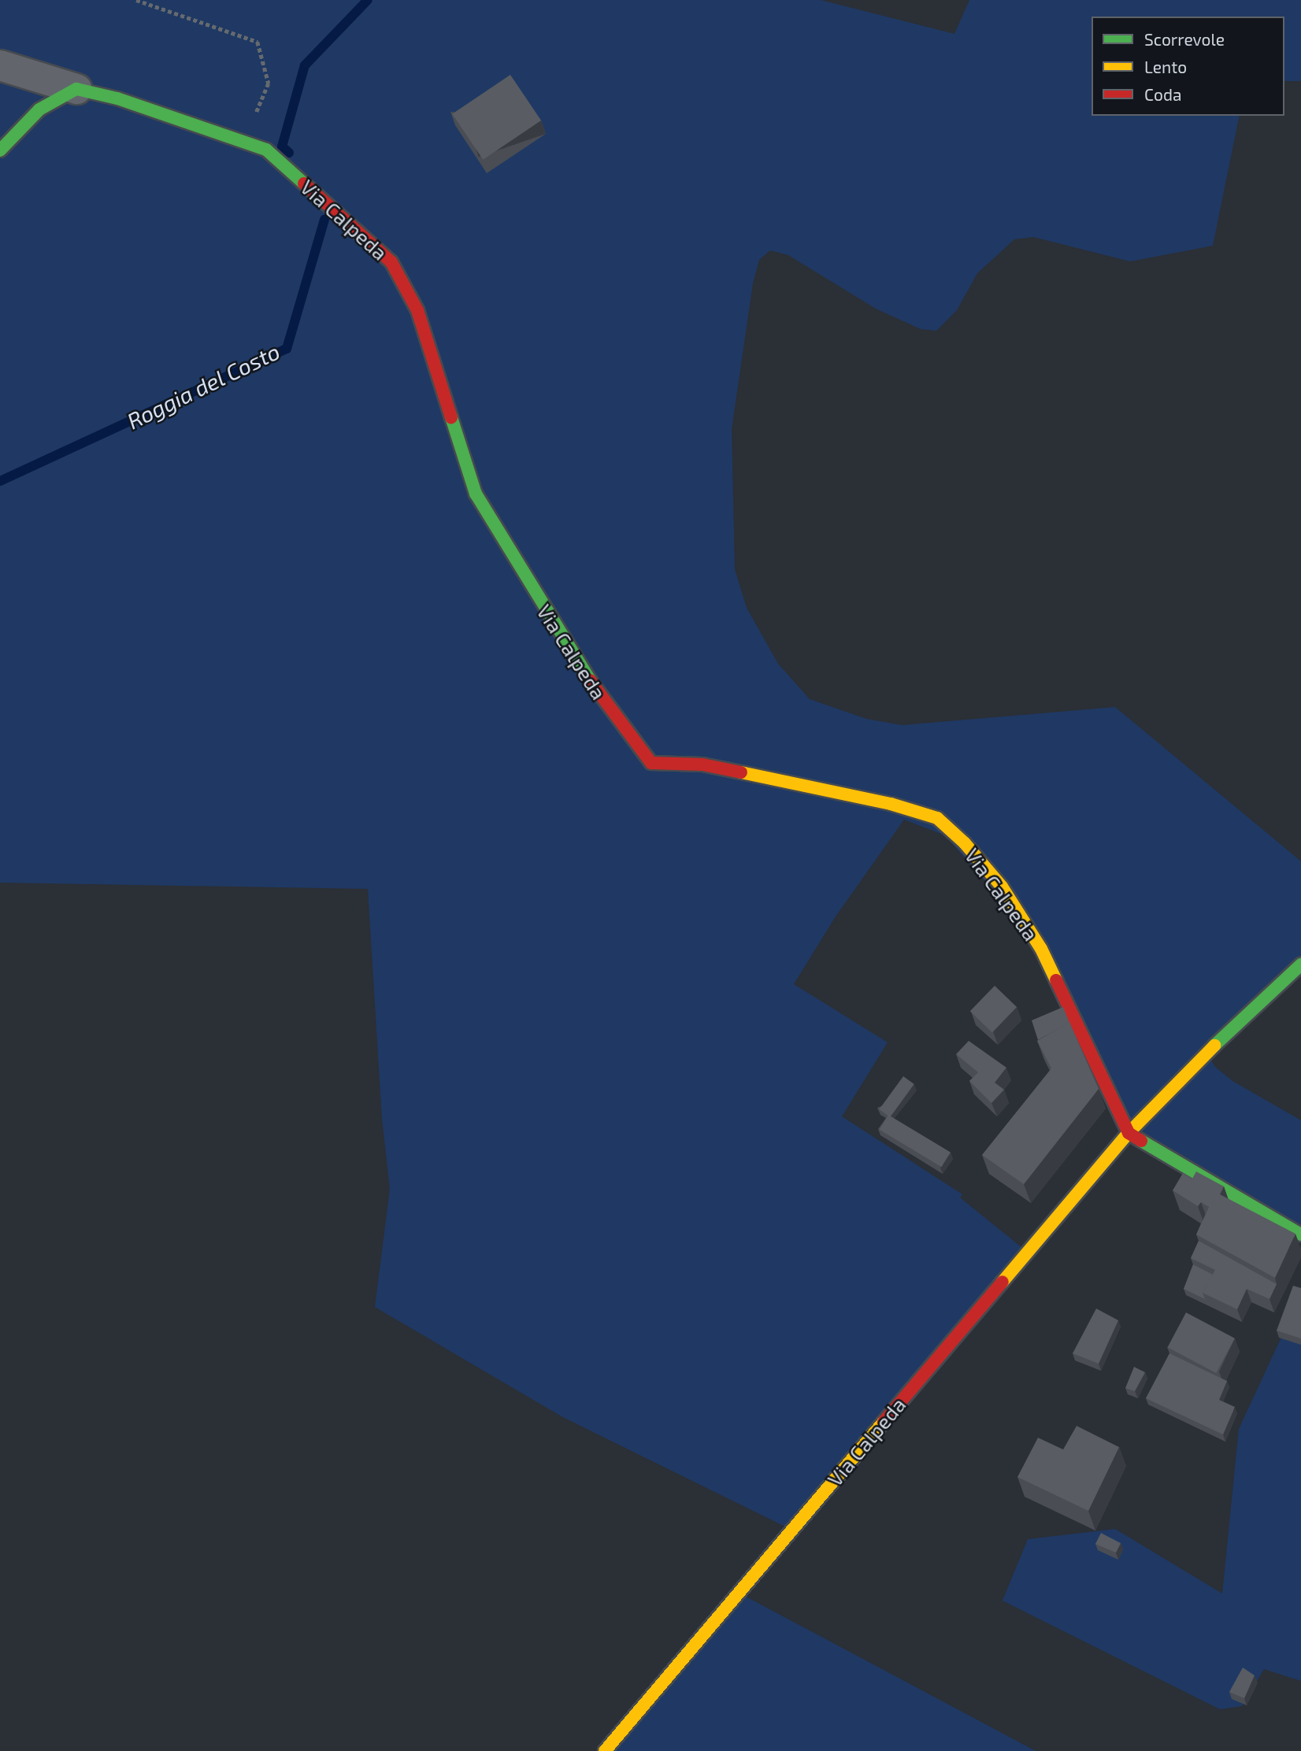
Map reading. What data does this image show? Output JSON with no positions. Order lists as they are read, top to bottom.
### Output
{
  "streets": {
    "street": ["Via Calpeda"]
  },
  "water": ["Roggia del Costo"],
  "legend": ["Scorrevole", "Lento", "Coda"]
}
